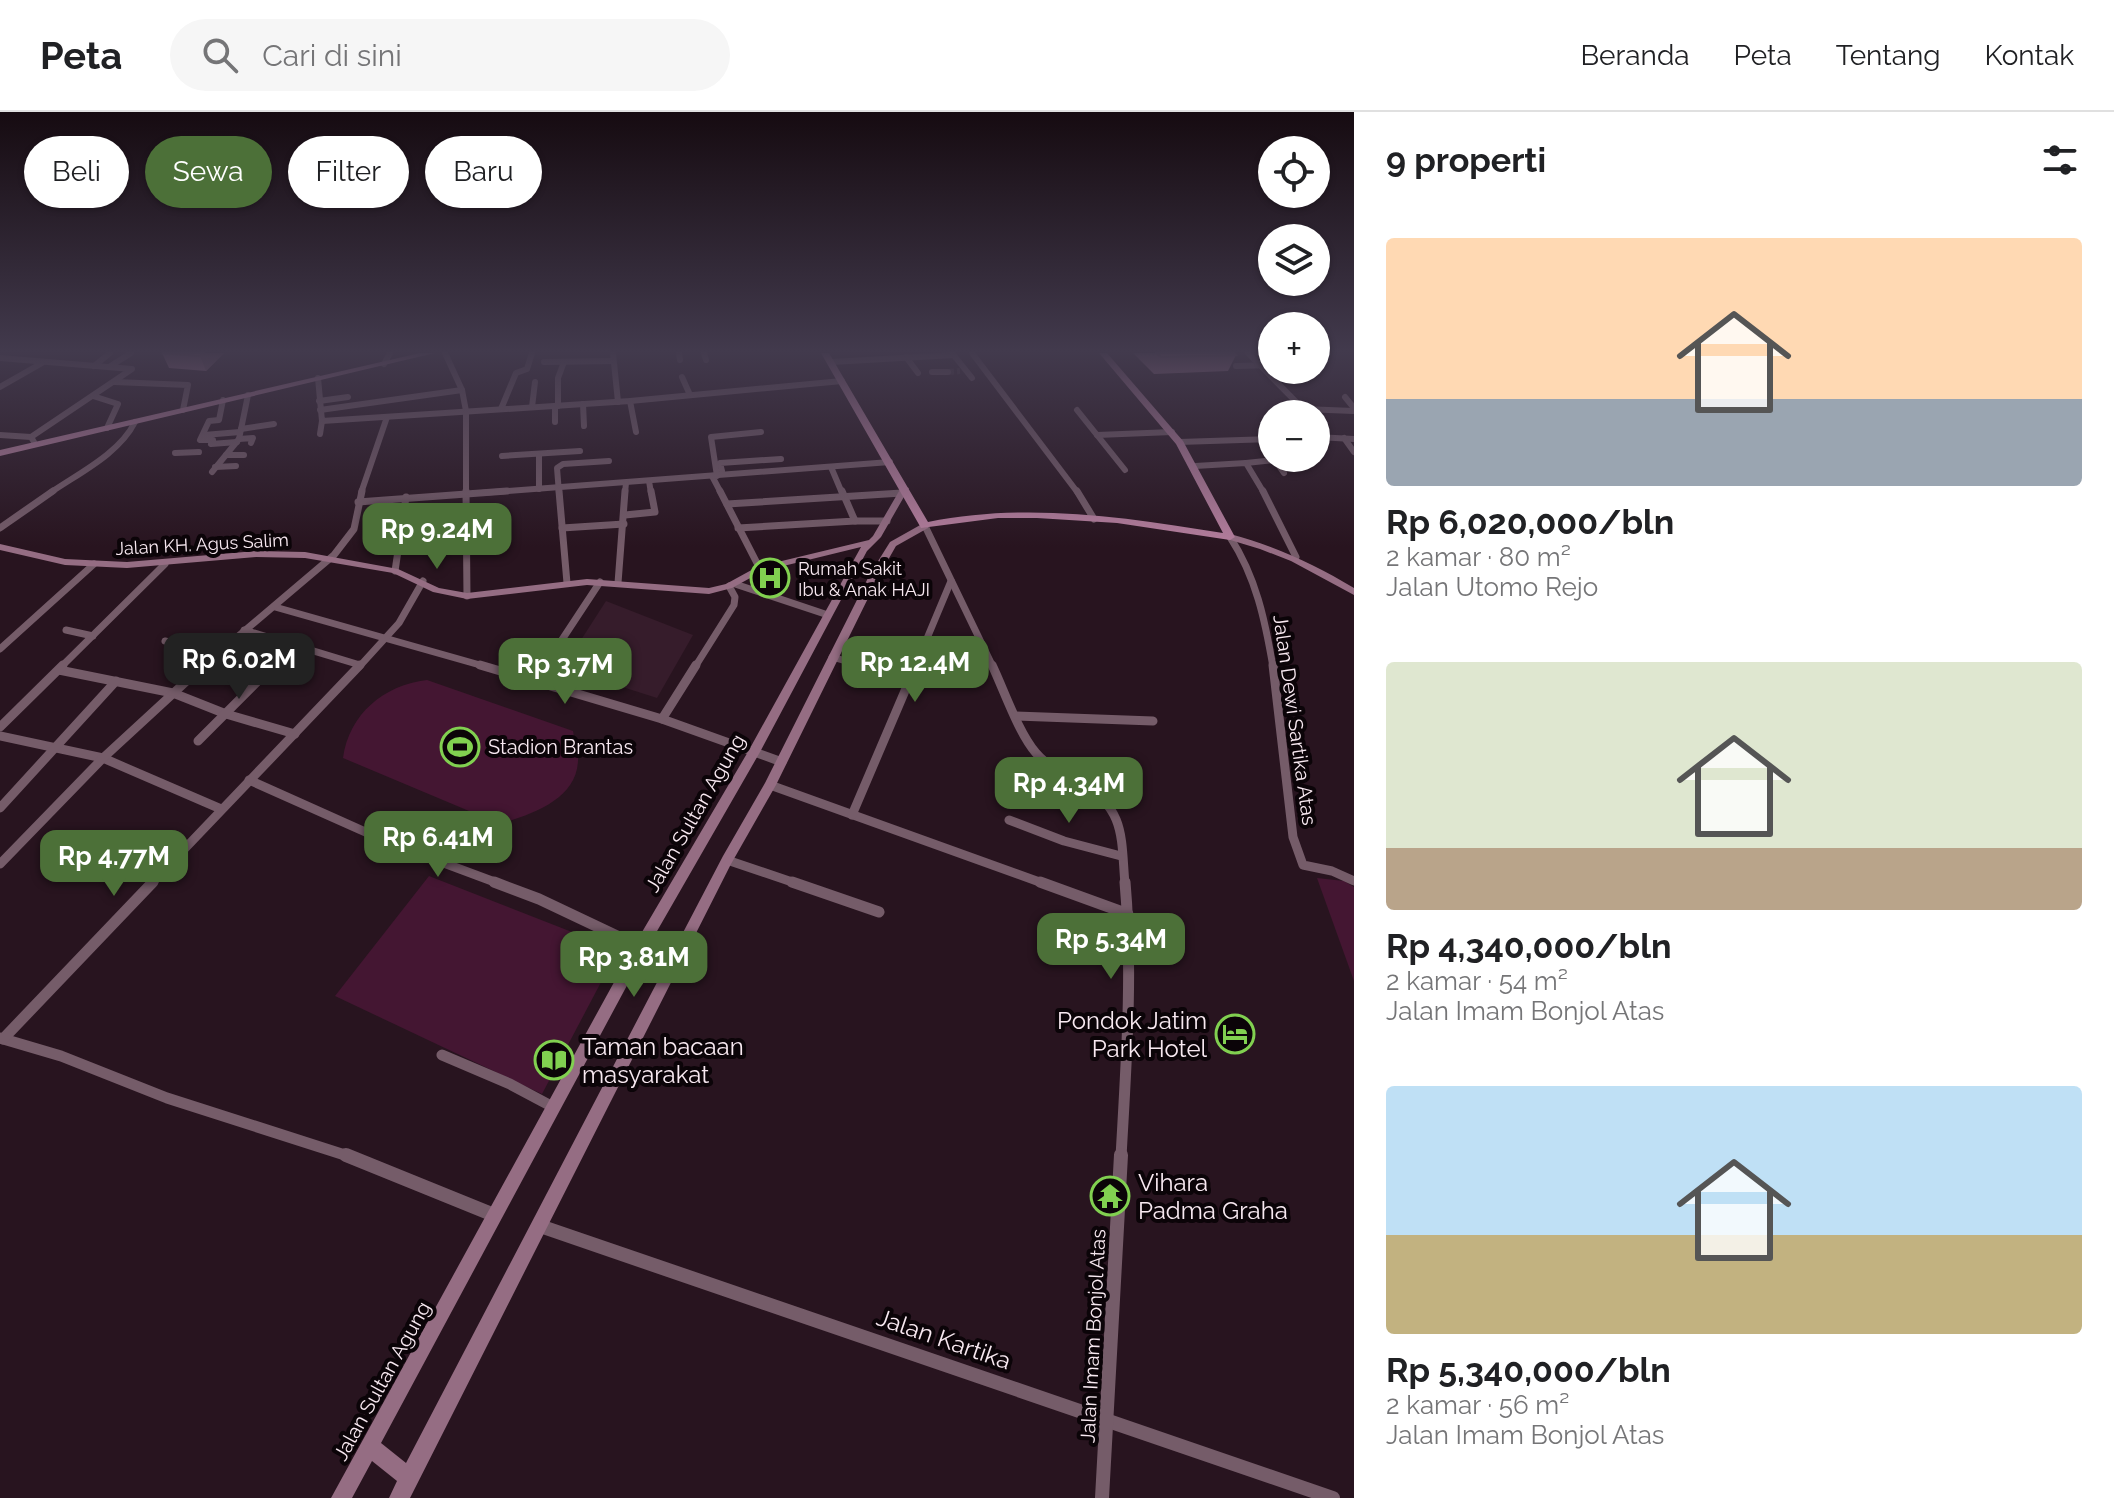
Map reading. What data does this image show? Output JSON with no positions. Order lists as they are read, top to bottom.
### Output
{
  "streets": {
    "main road": ["Jalan KH. Agus Salim", "Jalan Sultan Agung"],
    "street": ["Jalan Dewi Sartika Atas", "Jalan Imam Bonjol Atas", "Jalan Kartika"]
  },
  "crossings": [
    ["Jalan KH. Agus Salim", "Jalan Sultan Agung"],
    ["Jalan Imam Bonjol Atas", "Jalan Kartika"]
  ],
  "places": {
    "hospital": ["Rumah Sakit Ibu & Anak HAJI"],
    "sports": ["Stadion Brantas"],
    "hotel": ["Pondok Jatim Park Hotel"],
    "library": ["Taman bacaan masyarakat"],
    "temple": ["Vihara Padma Graha"]
  },
  "page": {
    "header": "Peta",
    "search": "Cari di sini",
    "nav": [
      "Beranda",
      "Peta",
      "Tentang",
      "Kontak"
    ],
    "heading": "9 properti",
    "map_buttons": ["+", "−"],
    "chip": [
      "Beli",
      "Sewa",
      "Filter",
      "Baru"
    ],
    "list": [
      {
        "name": "Rp 6,020,000/bln",
        "note": "2 kamar · 80 m² · Jalan Utomo Rejo"
      },
      {
        "name": "Rp 4,340,000/bln",
        "note": "2 kamar · 54 m² · Jalan Imam Bonjol Atas"
      },
      {
        "name": "Rp 5,340,000/bln",
        "note": "2 kamar · 56 m² · Jalan Imam Bonjol Atas"
      }
    ],
    "price": [
      "Rp 9.24M",
      "Rp 6.02M",
      "Rp 12.4M",
      "Rp 3.7M",
      "Rp 4.34M",
      "Rp 6.41M",
      "Rp 4.77M",
      "Rp 5.34M",
      "Rp 3.81M"
    ]
  }
}
